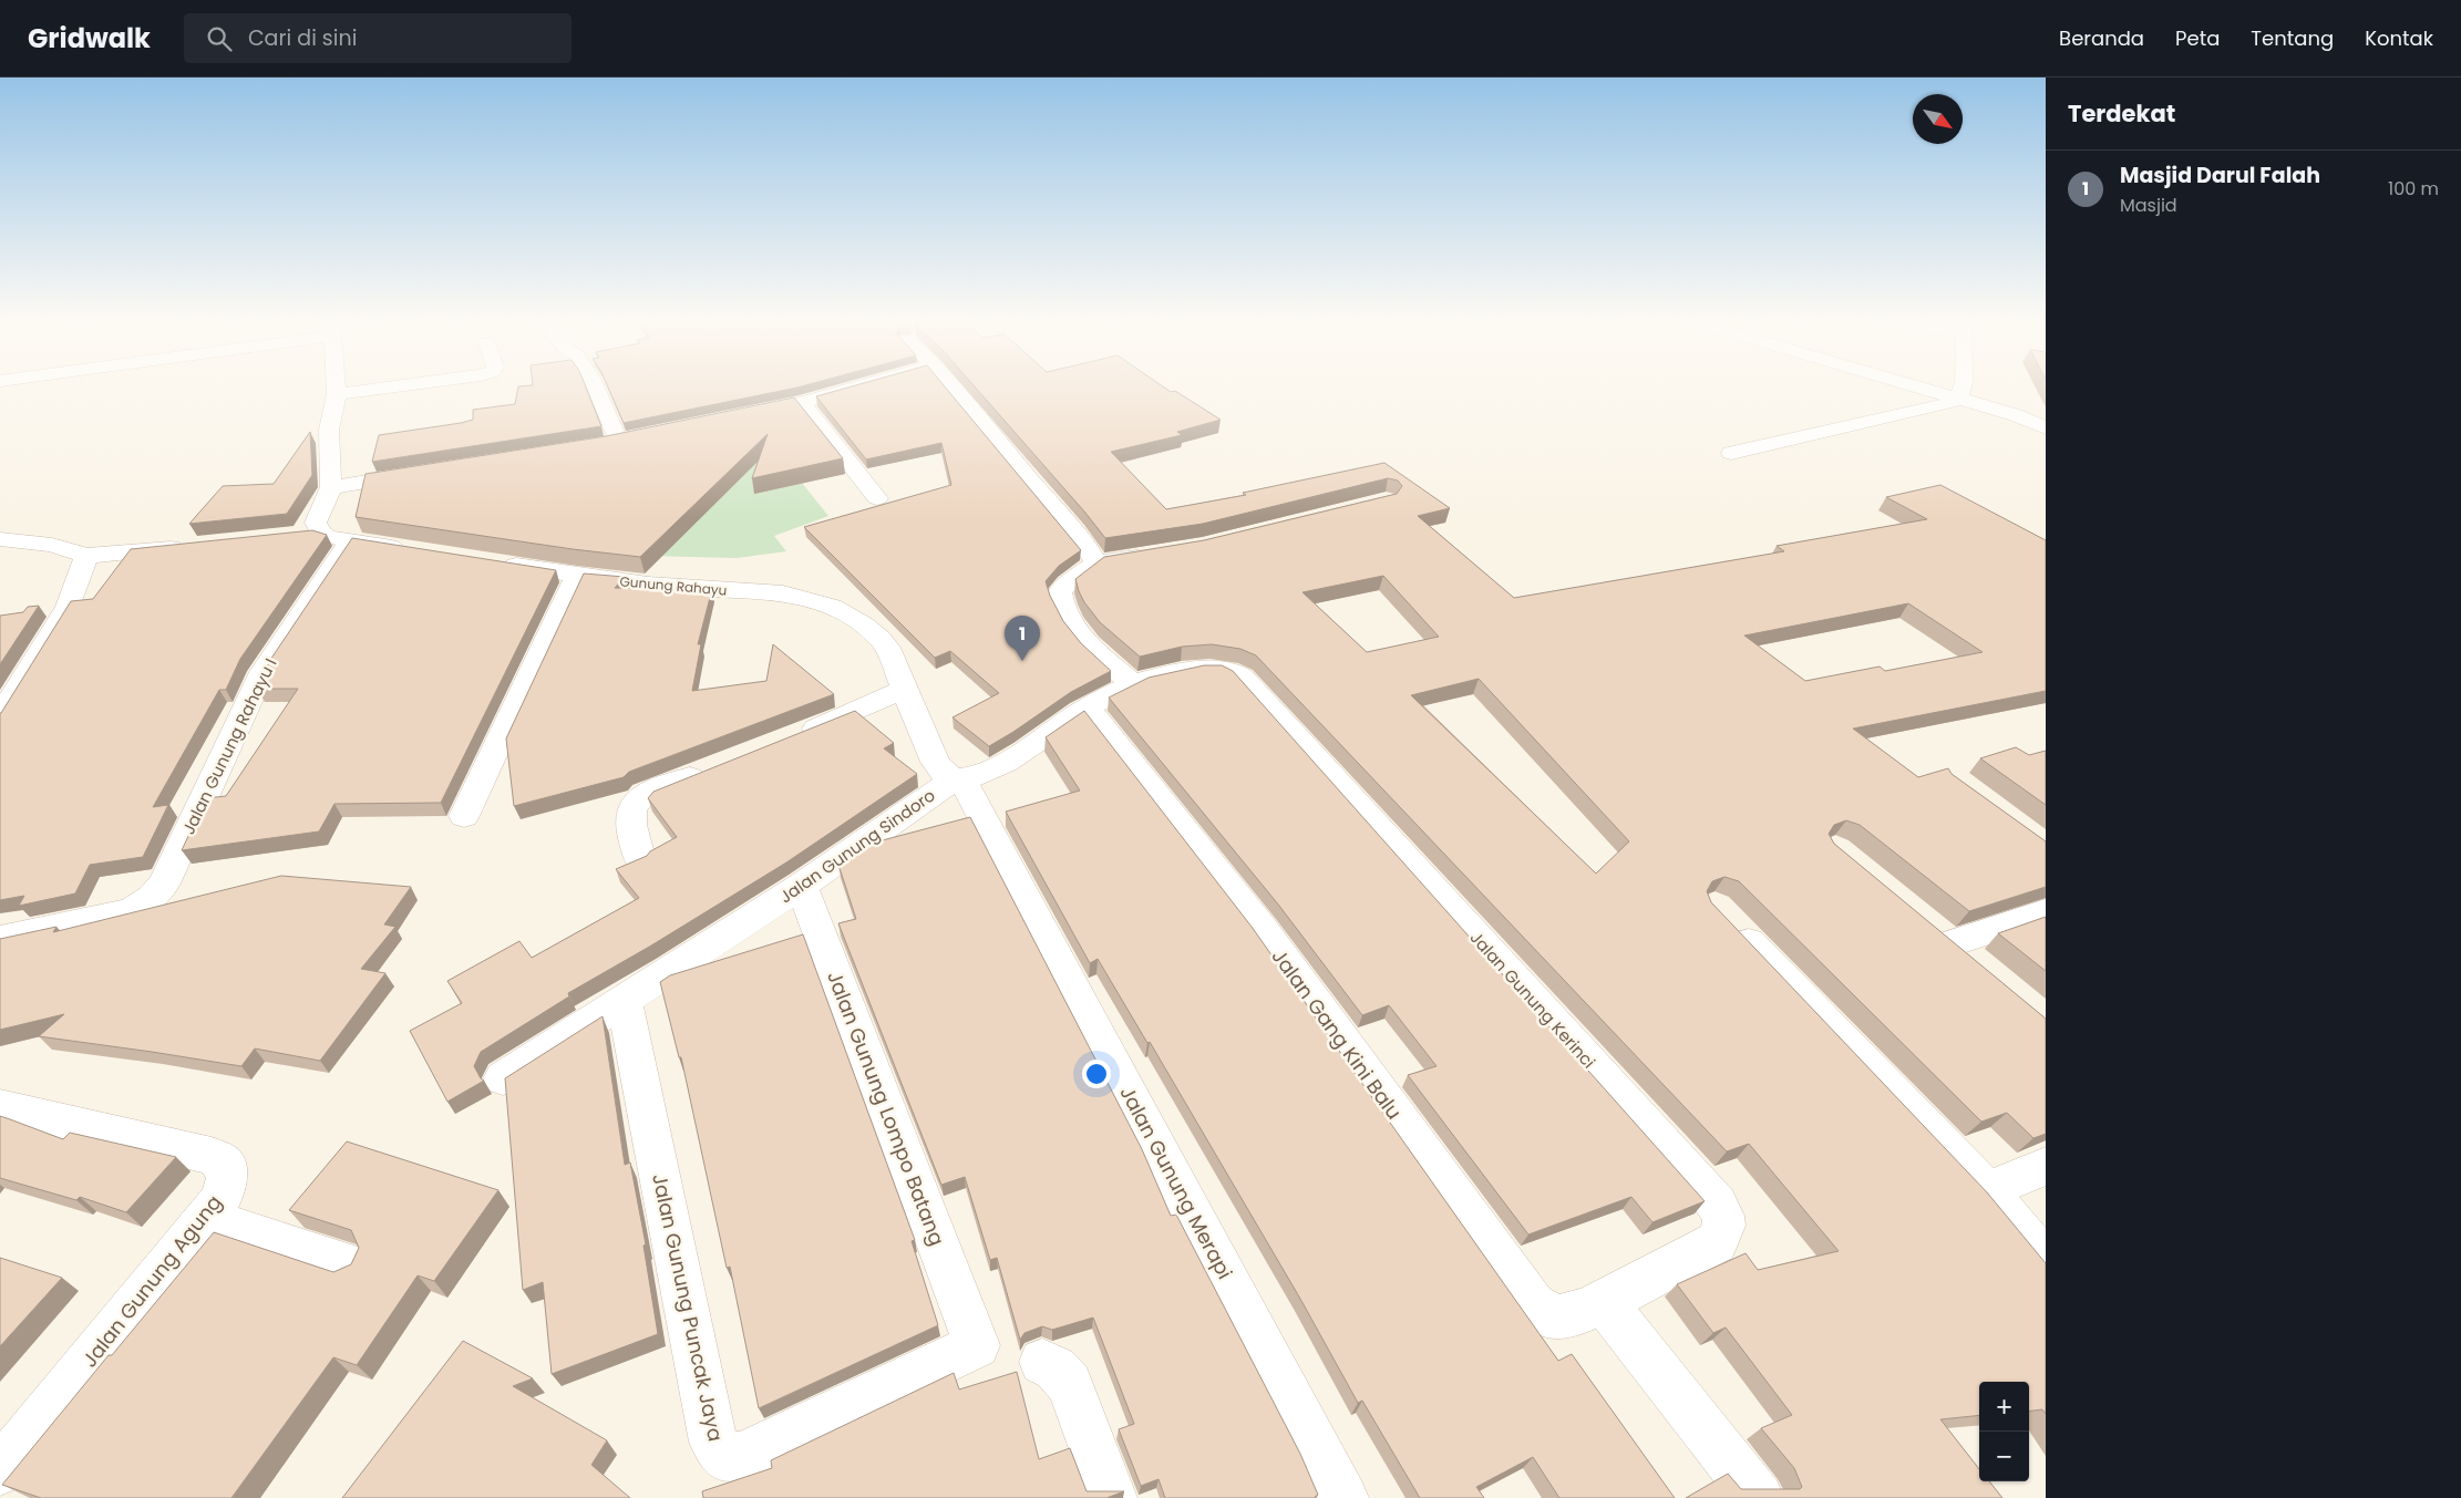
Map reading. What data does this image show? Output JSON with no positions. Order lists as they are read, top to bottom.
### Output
{
  "streets": {
    "street": [
      "Gunung Rahayu",
      "Jalan Gunung Rahayu I",
      "Jalan Gunung Sindoro",
      "Jalan Gunung Kerinci",
      "Jalan Gang Kini Balu",
      "Jalan Gunung Lompo Batang",
      "Jalan Gunung Merapi",
      "Jalan Gunung Agung",
      "Jalan Gunung Puncak Jaya"
    ]
  },
  "crossings": [
    ["Gunung Rahayu", "Jalan Gunung Sindoro"],
    ["Gunung Rahayu", "Jalan Gunung Merapi"],
    ["Jalan Gunung Sindoro", "Jalan Gunung Kerinci"],
    ["Jalan Gunung Sindoro", "Jalan Gang Kini Balu"],
    ["Jalan Gunung Sindoro", "Jalan Gunung Lompo Batang"],
    ["Jalan Gunung Sindoro", "Jalan Gunung Merapi"],
    ["Jalan Gunung Sindoro", "Jalan Gunung Puncak Jaya"],
    ["Jalan Gunung Kerinci", "Jalan Gang Kini Balu"],
    ["Jalan Gunung Lompo Batang", "Jalan Gunung Puncak Jaya"]
  ],
  "north": "bottom right",
  "page": {
    "header": "Gridwalk",
    "search": "Cari di sini",
    "nav": [
      "Beranda",
      "Peta",
      "Tentang",
      "Kontak"
    ],
    "heading": "Terdekat",
    "list": [
      {
        "mark": "1",
        "name": "Masjid Darul Falah",
        "note": "Masjid",
        "value": "100 m"
      }
    ],
    "pins": "1",
    "map_buttons": ["+", "−"]
  }
}
